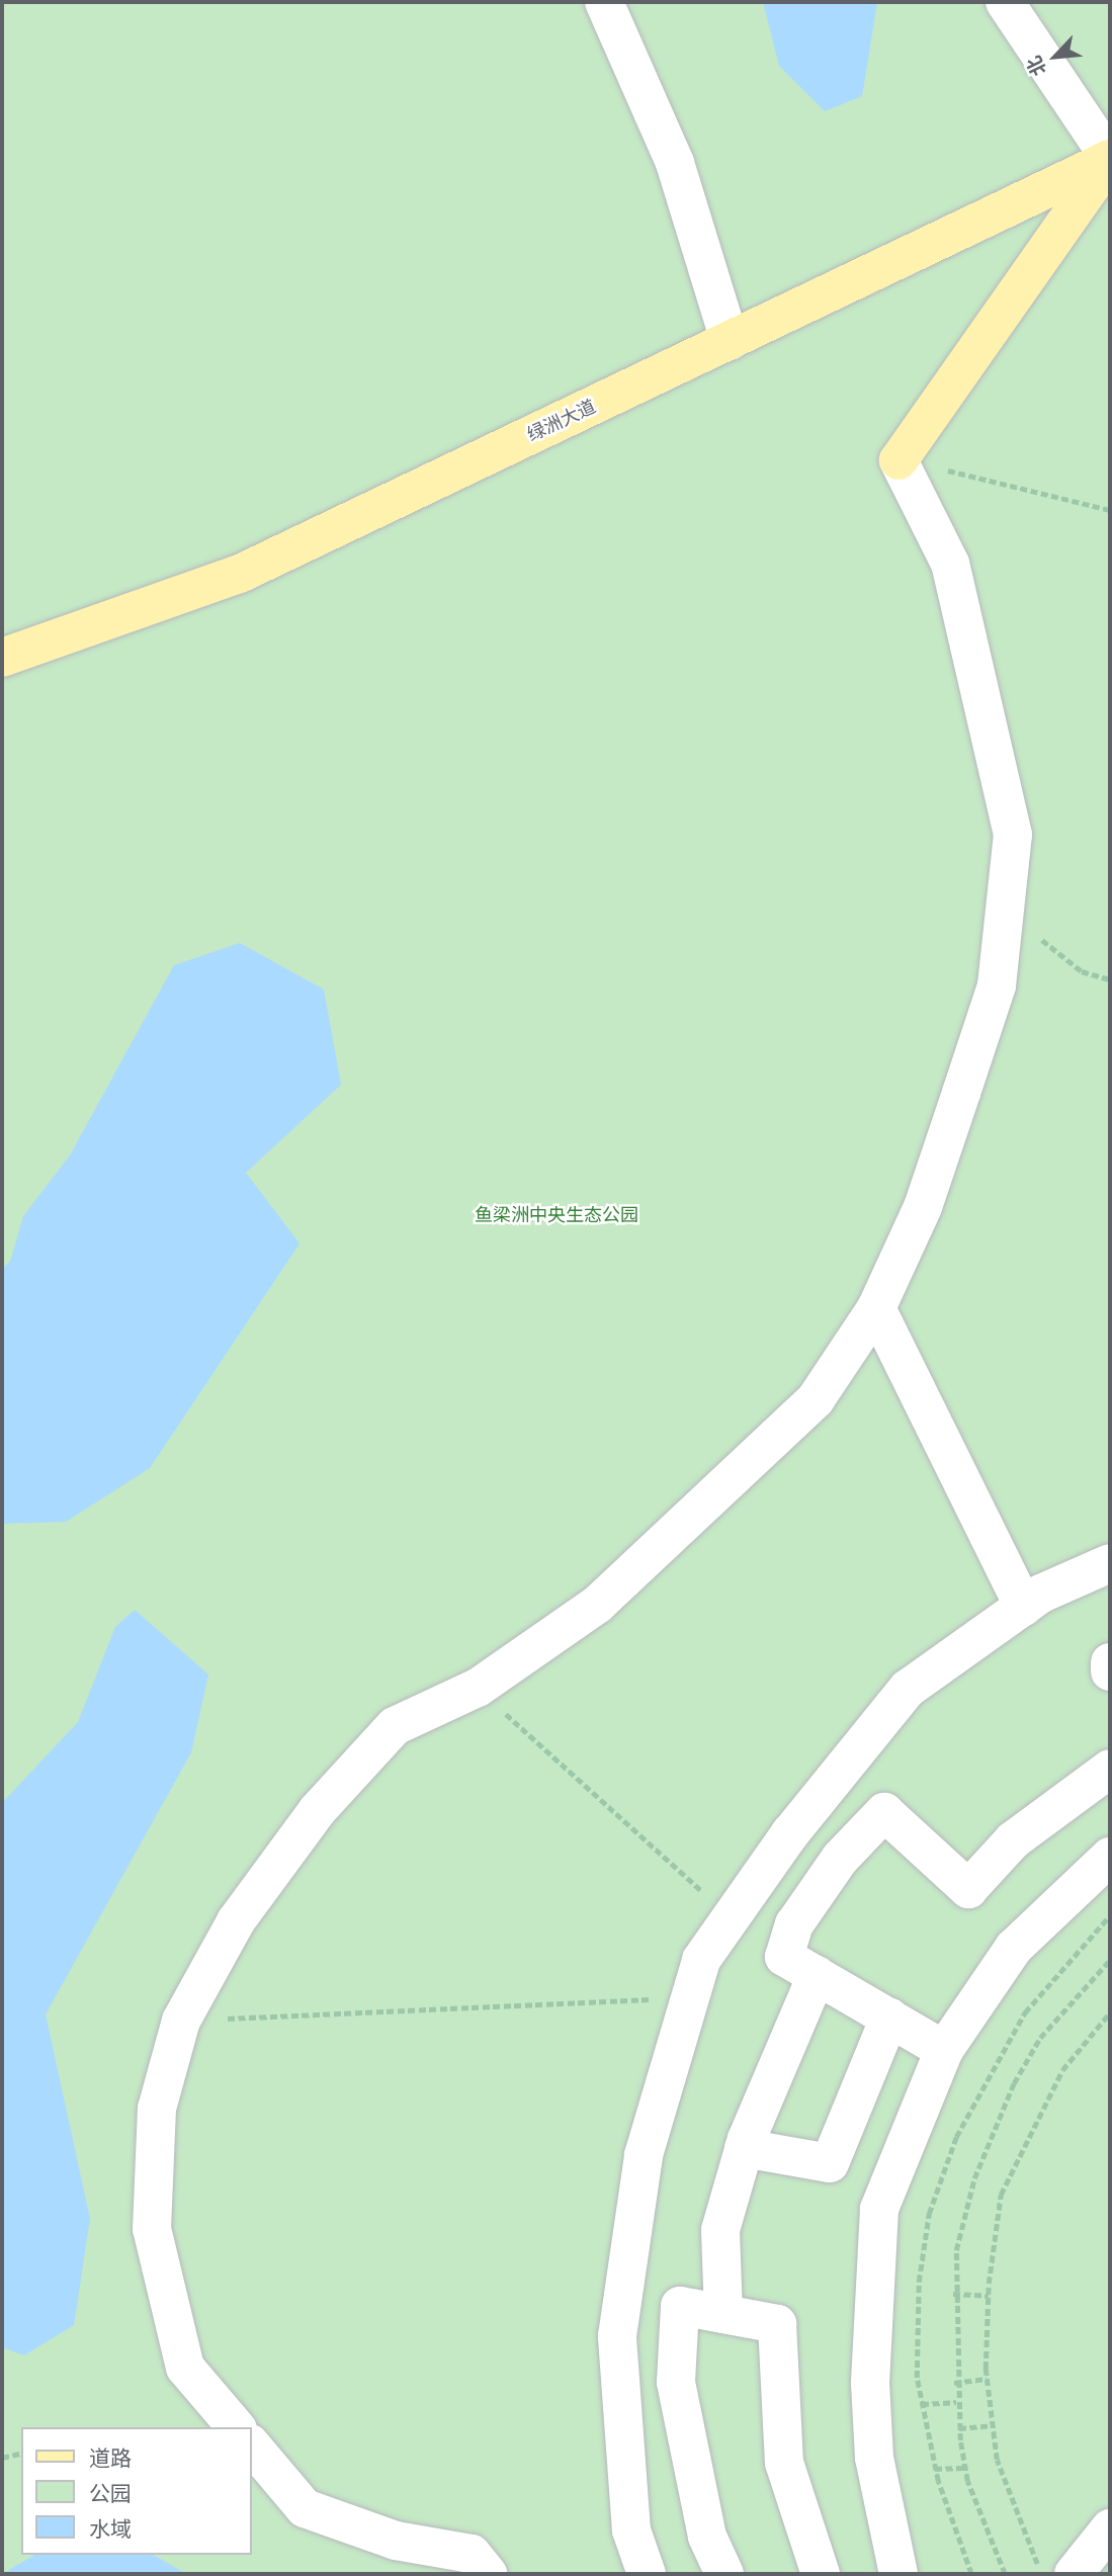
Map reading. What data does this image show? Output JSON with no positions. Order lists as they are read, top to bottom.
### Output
{
  "streets": {
    "main road": ["绿洲大道"]
  },
  "parks": ["鱼梁洲中央生态公园"],
  "legend": ["道路", "公园", "水域"],
  "north": "bottom left"
}
